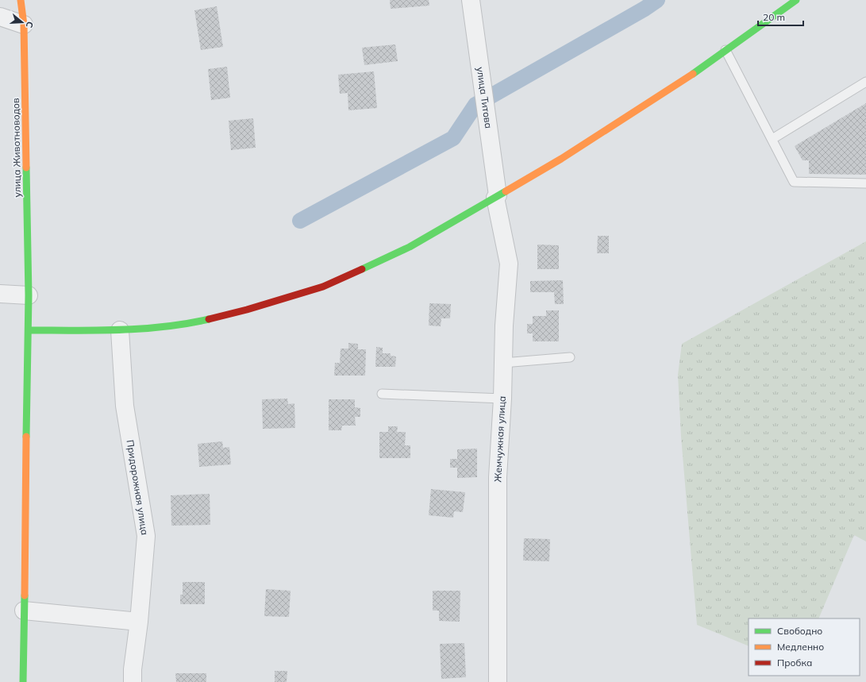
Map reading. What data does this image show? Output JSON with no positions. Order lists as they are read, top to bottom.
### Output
{
  "streets": {
    "street": [
      "улица Титова",
      "улица Животноводов",
      "Жемчужная улица",
      "Придорожная улица"
    ]
  },
  "crossings": [
    ["улица Титова", "Жемчужная улица"]
  ],
  "legend": ["Свободно", "Медленно", "Пробка"],
  "scale_bar": "20 m",
  "north": "right"
}
